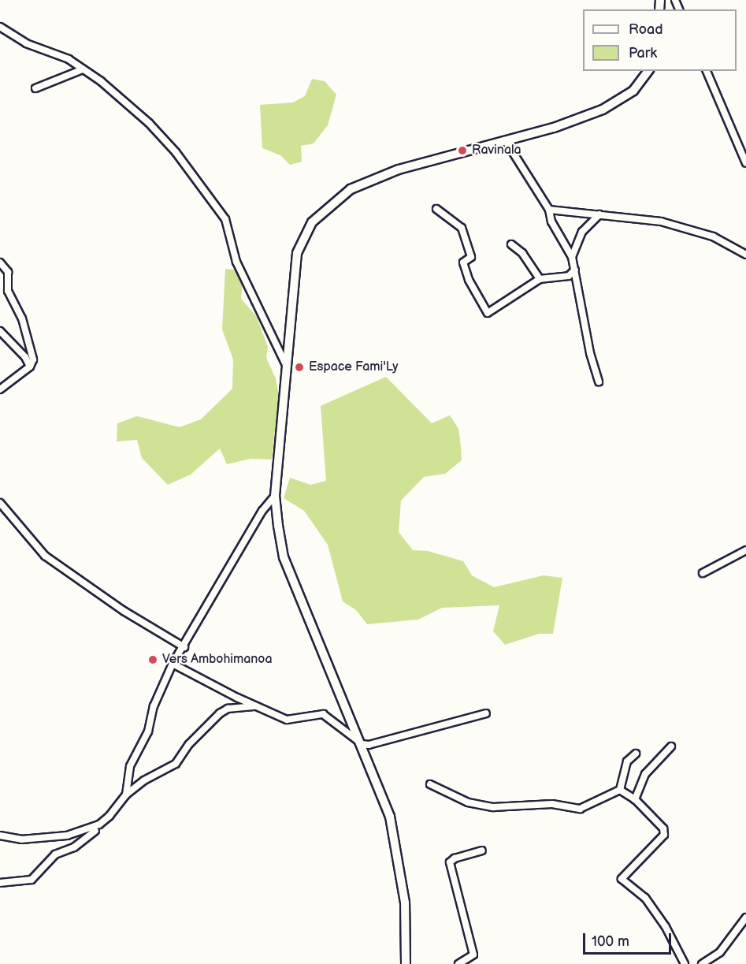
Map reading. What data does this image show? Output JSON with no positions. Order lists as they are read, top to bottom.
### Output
{
  "places": ["Ravinala", "Espace Fami'Ly", "Vers Ambohimanoa"],
  "legend": ["Road", "Park"],
  "scale_bar": "100 m"
}
